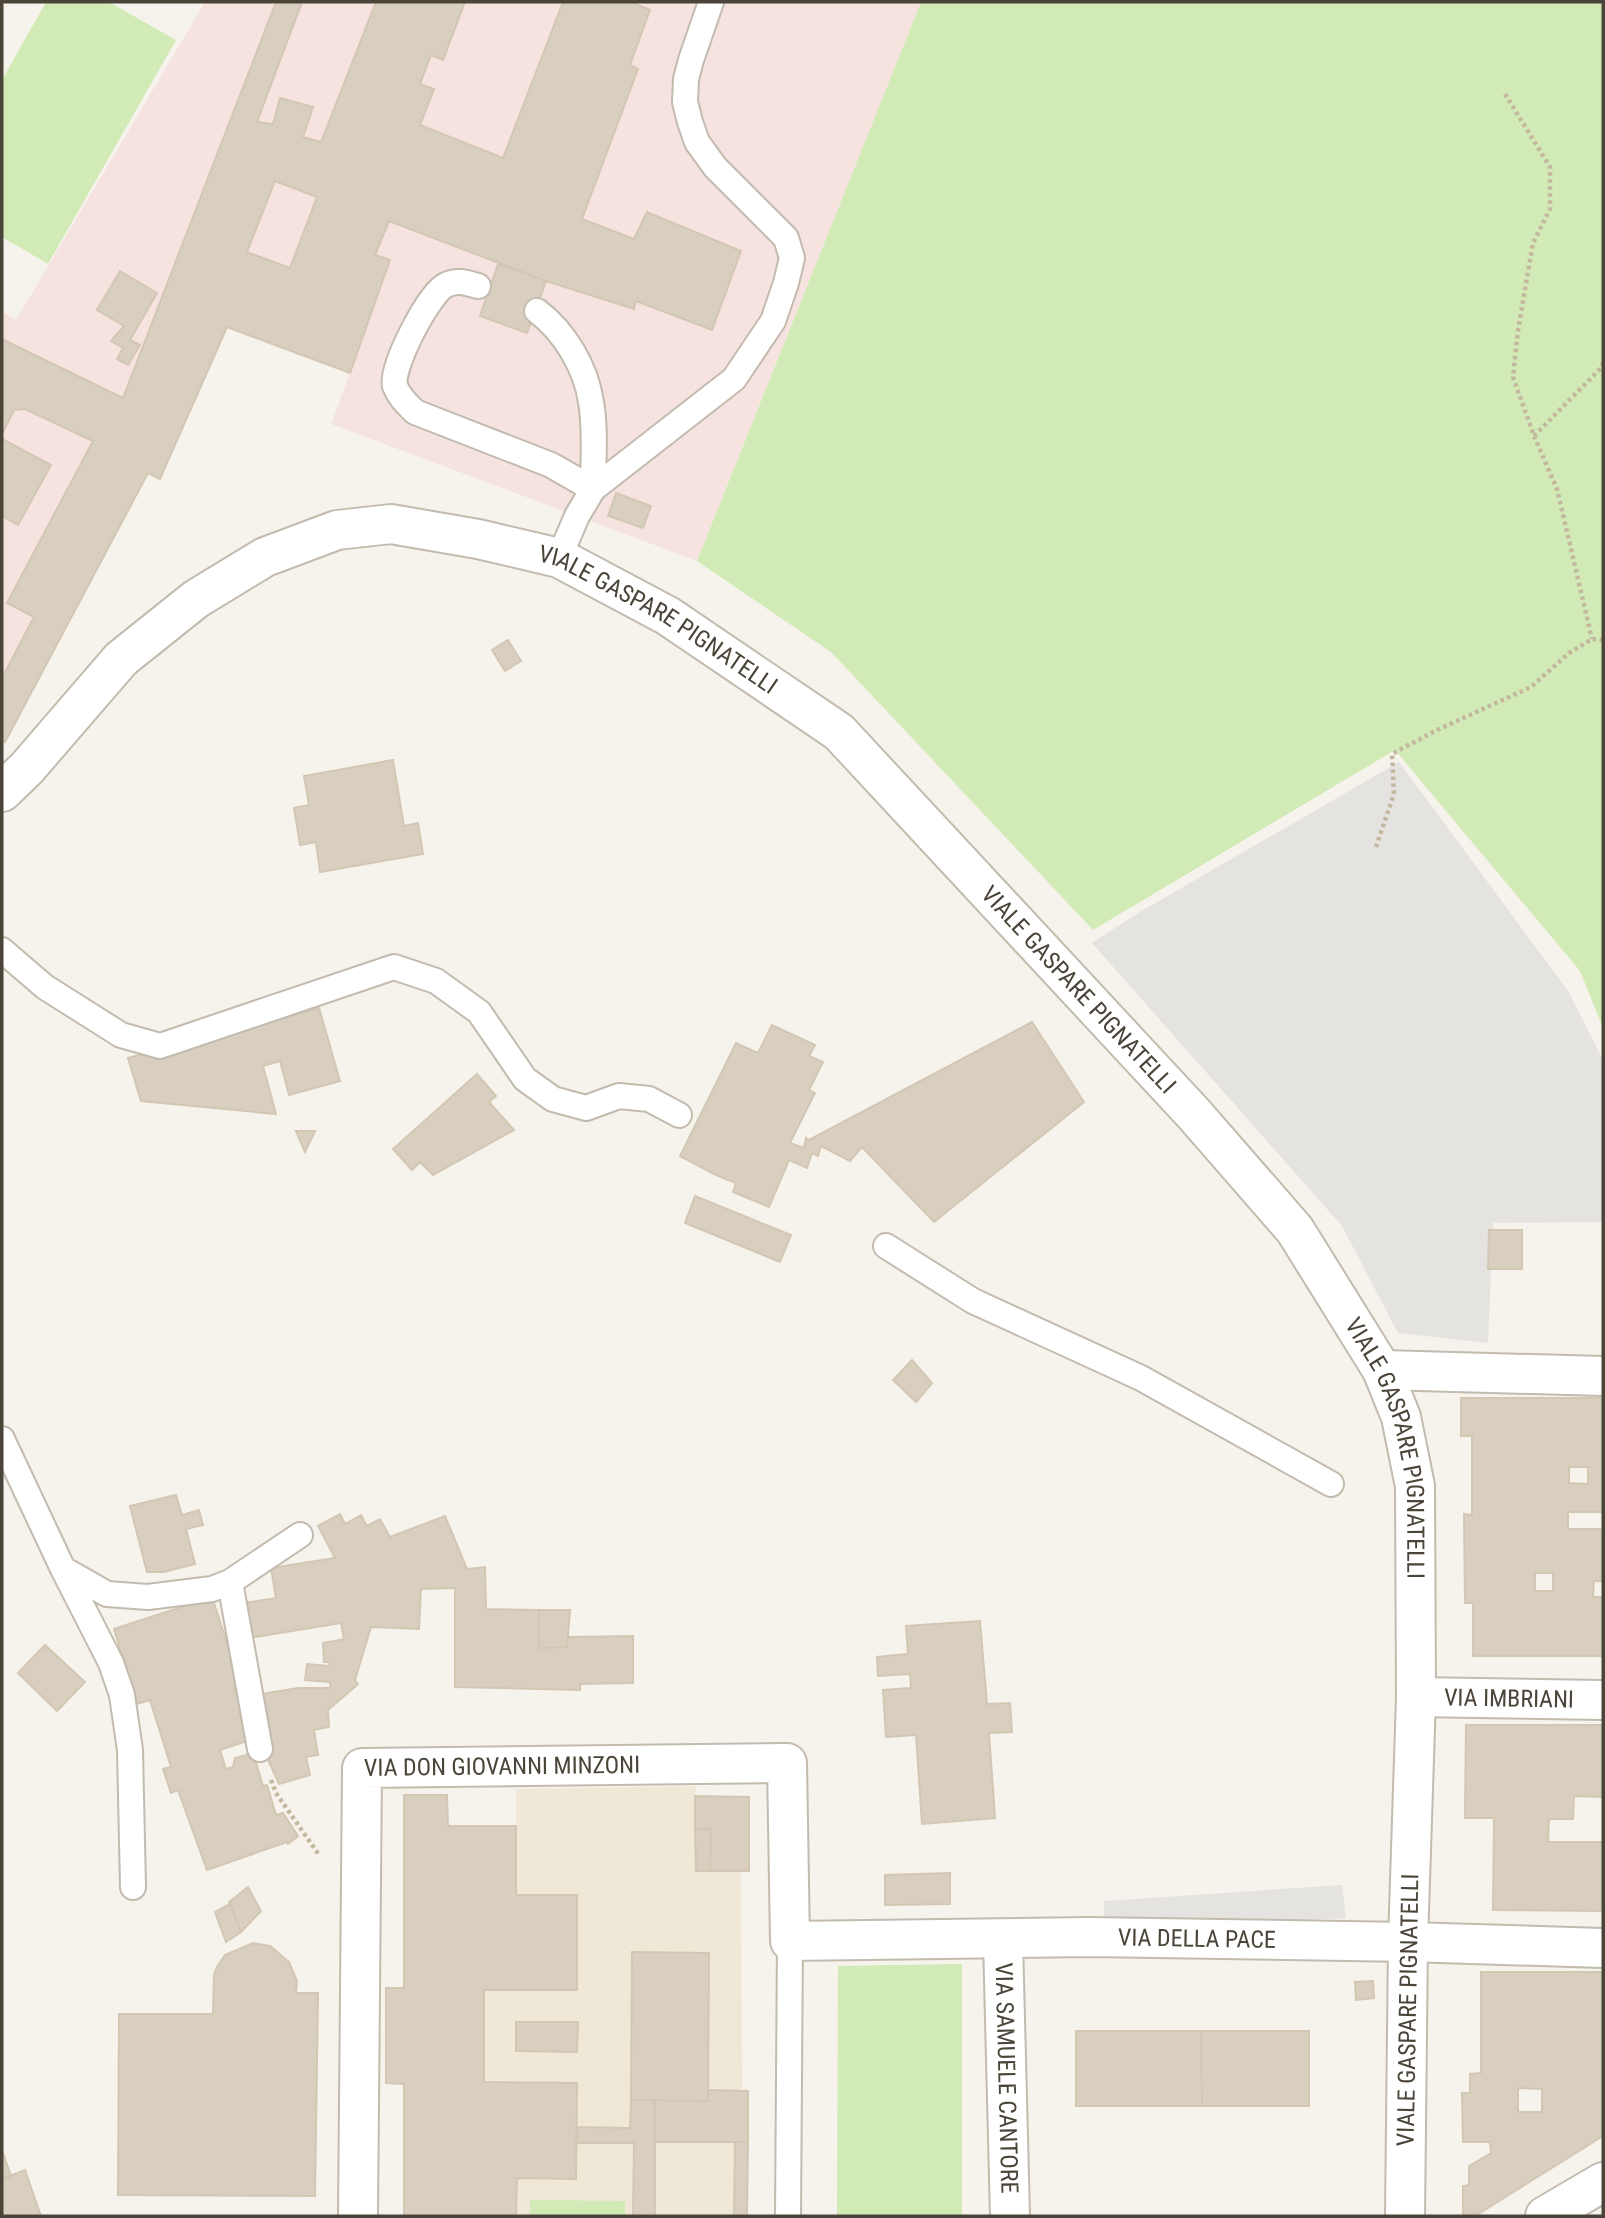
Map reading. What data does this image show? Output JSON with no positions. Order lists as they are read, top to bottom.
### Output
{
  "streets": {
    "street": [
      "VIALE GASPARE PIGNATELLI",
      "VIA IMBRIANI",
      "VIA DON GIOVANNI MINZONI",
      "VIA DELLA PACE",
      "VIA SAMUELE CANTORE"
    ]
  },
  "crossings": [
    ["VIALE GASPARE PIGNATELLI", "VIA IMBRIANI"],
    ["VIALE GASPARE PIGNATELLI", "VIA DELLA PACE"],
    ["VIA DON GIOVANNI MINZONI", "VIA DELLA PACE"],
    ["VIA DELLA PACE", "VIA SAMUELE CANTORE"]
  ]
}
